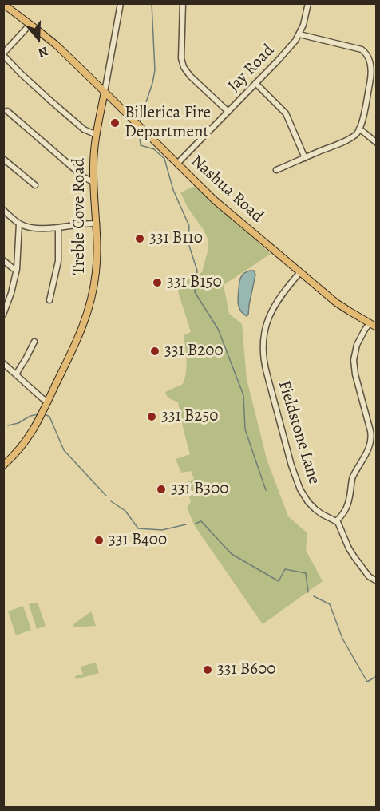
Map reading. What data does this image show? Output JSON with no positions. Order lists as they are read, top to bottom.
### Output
{
  "streets": {
    "main road": ["Nashua Road", "Treble Cove Road"],
    "street": ["Jay Road", "Fieldstone Lane"]
  },
  "crossings": [
    ["Jay Road", "Nashua Road"],
    ["Nashua Road", "Treble Cove Road"],
    ["Nashua Road", "Fieldstone Lane"]
  ],
  "places": [
    "Billerica Fire Department",
    "331 B110",
    "331 B150",
    "331 B200",
    "331 B250",
    "331 B300",
    "331 B400",
    "331 B600"
  ],
  "north": "bottom"
}
